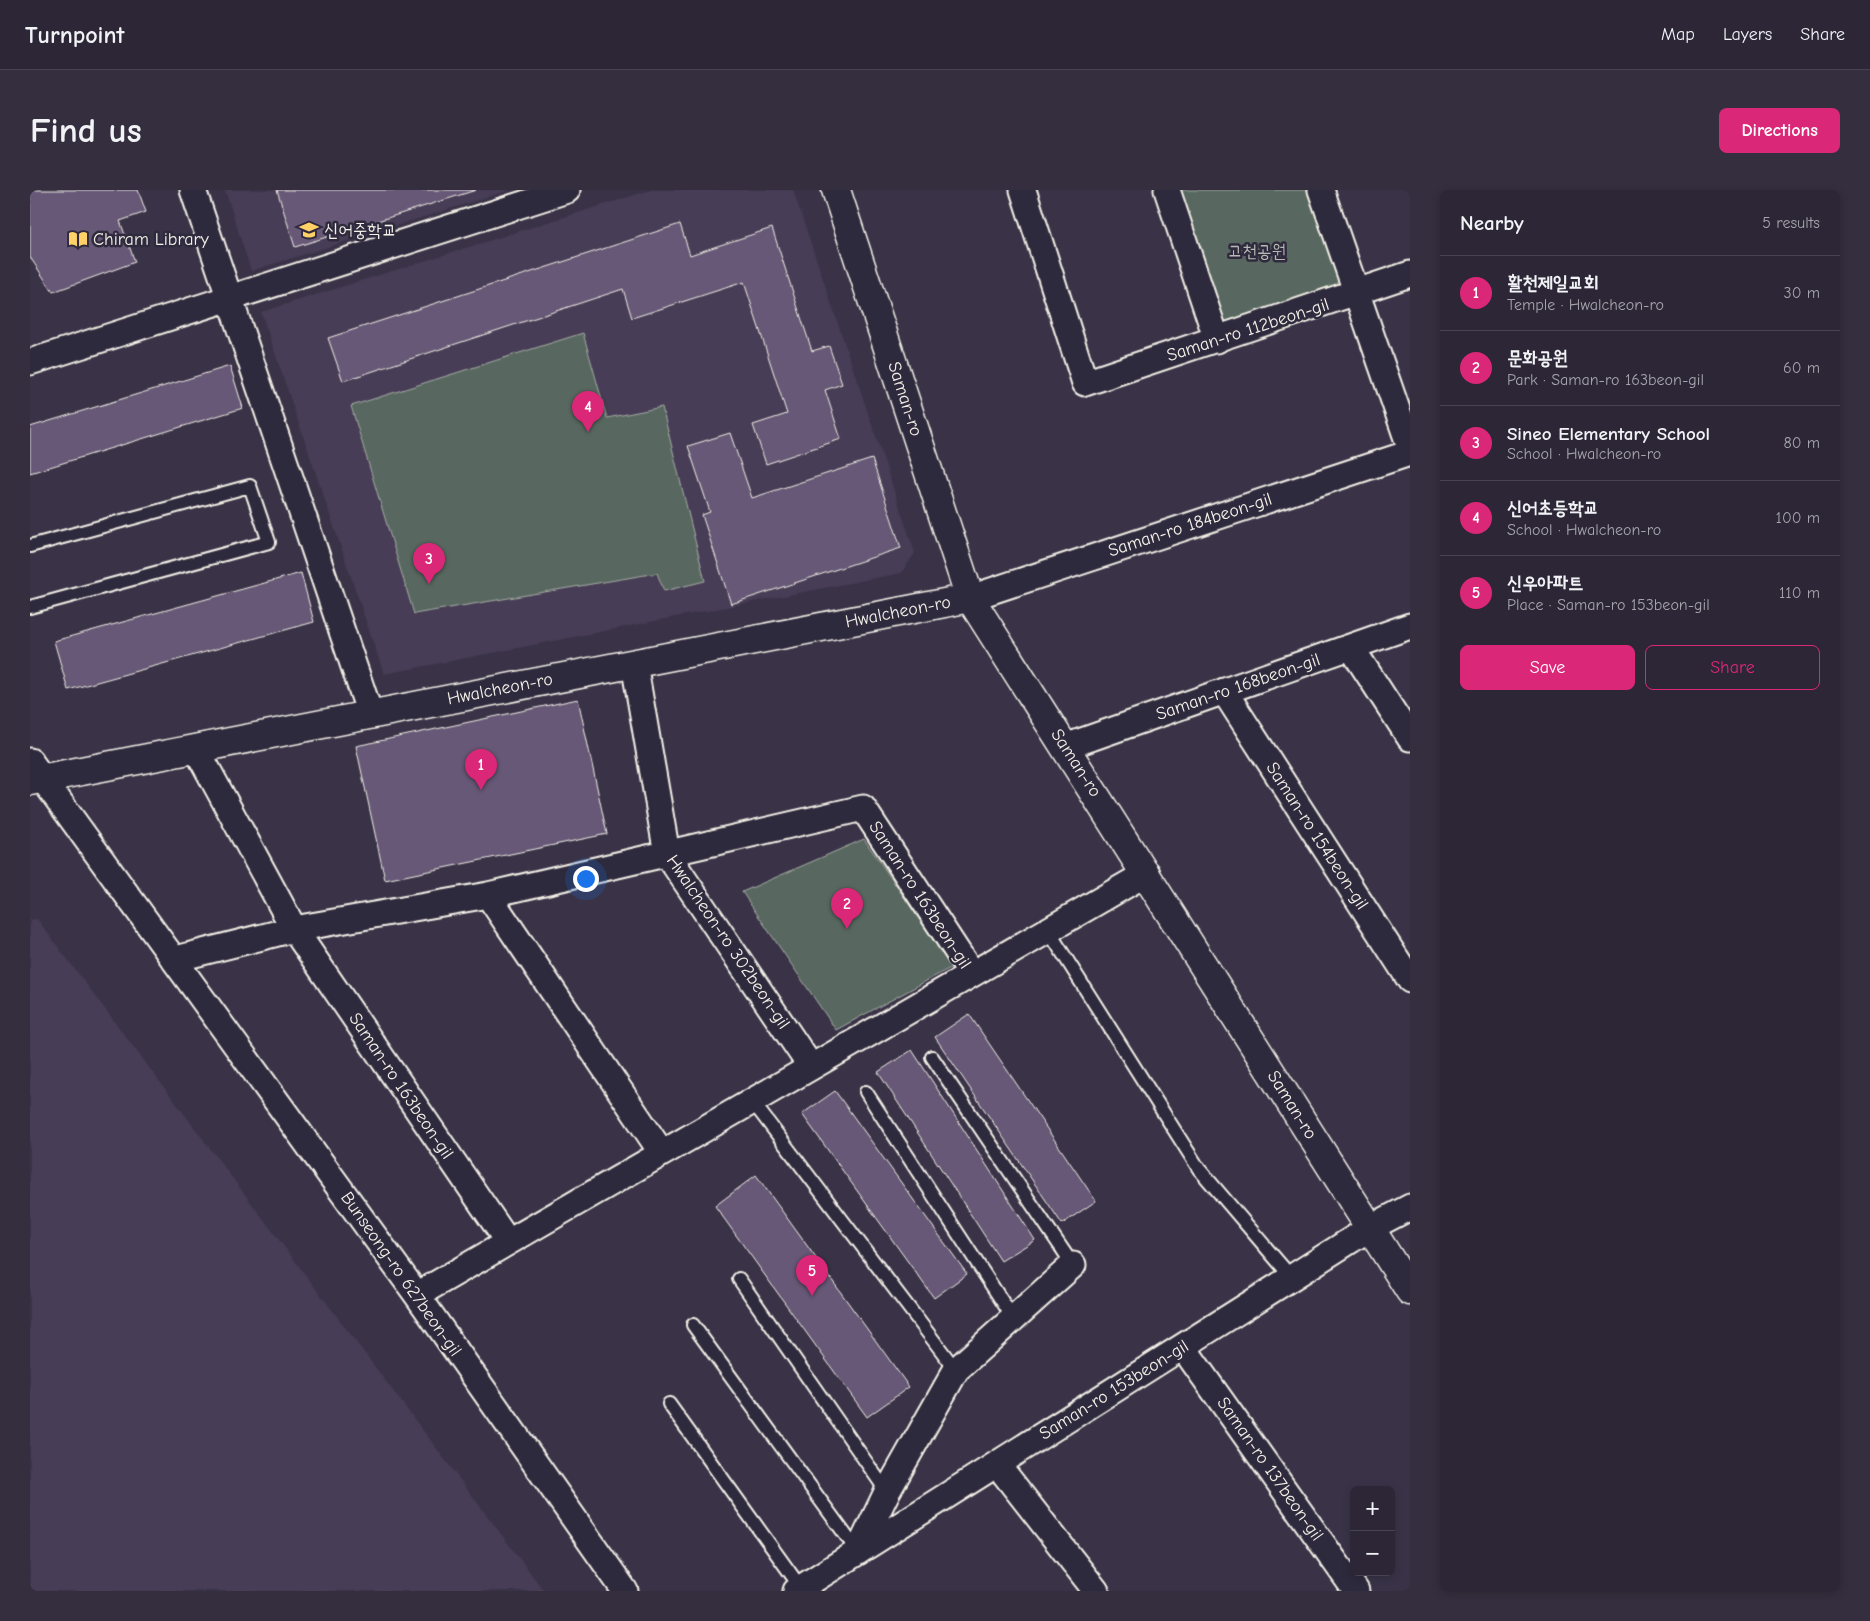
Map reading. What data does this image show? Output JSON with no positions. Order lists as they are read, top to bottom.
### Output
{
  "streets": {
    "main road": ["Saman-ro", "Hwalcheon-ro"],
    "street": [
      "Saman-ro 112beon-gil",
      "Saman-ro 184beon-gil",
      "Saman-ro 168beon-gil",
      "Saman-ro 154beon-gil",
      "Saman-ro 163beon-gil",
      "Hwalcheon-ro 302beon-gil",
      "Bunseong-ro 627beon-gil",
      "Saman-ro 153beon-gil",
      "Saman-ro 137beon-gil"
    ]
  },
  "crossings": [
    ["Saman-ro", "Saman-ro 184beon-gil"],
    ["Saman-ro", "Hwalcheon-ro"],
    ["Saman-ro", "Saman-ro 168beon-gil"],
    ["Saman-ro", "Saman-ro 163beon-gil"],
    ["Saman-ro", "Saman-ro 153beon-gil"],
    ["Saman-ro 184beon-gil", "Hwalcheon-ro"],
    ["Hwalcheon-ro", "Saman-ro 163beon-gil"],
    ["Hwalcheon-ro", "Hwalcheon-ro 302beon-gil"],
    ["Hwalcheon-ro", "Bunseong-ro 627beon-gil"],
    ["Saman-ro 168beon-gil", "Saman-ro 154beon-gil"],
    ["Saman-ro 163beon-gil", "Hwalcheon-ro 302beon-gil"],
    ["Saman-ro 163beon-gil", "Bunseong-ro 627beon-gil"],
    ["Saman-ro 153beon-gil", "Saman-ro 137beon-gil"]
  ],
  "parks": ["고천공원"],
  "places": {
    "school or university": ["신어중학교"],
    "library": ["Chiram Library"]
  },
  "page": {
    "header": "Turnpoint",
    "nav": ["Map", "Layers", "Share"],
    "buttons": [
      "Directions",
      ["Save", "Share"]
    ],
    "title": "Find us",
    "heading": ["Nearby", "5 results"],
    "list": [
      {
        "mark": "1",
        "name": "활천제일교회",
        "note": "Temple · Hwalcheon-ro",
        "value": "30 m"
      },
      {
        "mark": "2",
        "name": "문화공원",
        "note": "Park · Saman-ro 163beon-gil",
        "value": "60 m"
      },
      {
        "mark": "3",
        "name": "Sineo Elementary School",
        "note": "School · Hwalcheon-ro",
        "value": "80 m"
      },
      {
        "mark": "4",
        "name": "신어초등학교",
        "note": "School · Hwalcheon-ro",
        "value": "100 m"
      },
      {
        "mark": "5",
        "name": "신우아파트",
        "note": "Place · Saman-ro 153beon-gil",
        "value": "110 m"
      }
    ],
    "pins": [
      "4",
      "3",
      "1",
      "2",
      "5"
    ],
    "map_buttons": ["+", "−"]
  }
}
